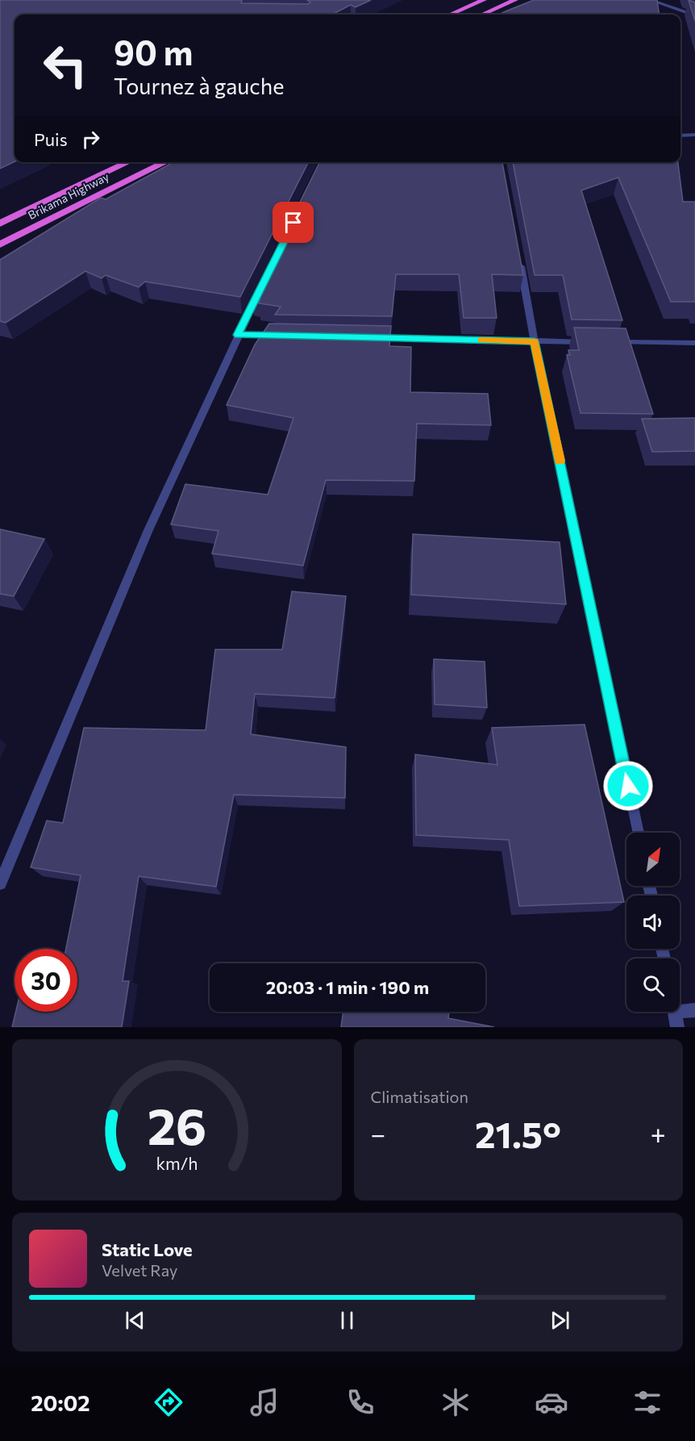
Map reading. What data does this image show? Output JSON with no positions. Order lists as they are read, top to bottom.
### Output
{
  "streets": {
    "highway": ["Brikama Highway"]
  },
  "north": "top right",
  "page": {
    "turn": ["90 m", "Tournez à gauche"],
    "then": "Puis",
    "limit": "30",
    "trip": "20:03 · 1 min · 190 m",
    "tile": "Climatisation",
    "heat": ["−", "21.5°", "+"],
    "song": ["Static Love", "Velvet Ray"],
    "tabs": "20:02",
    "gauge": ["26", "km/h"]
  }
}
